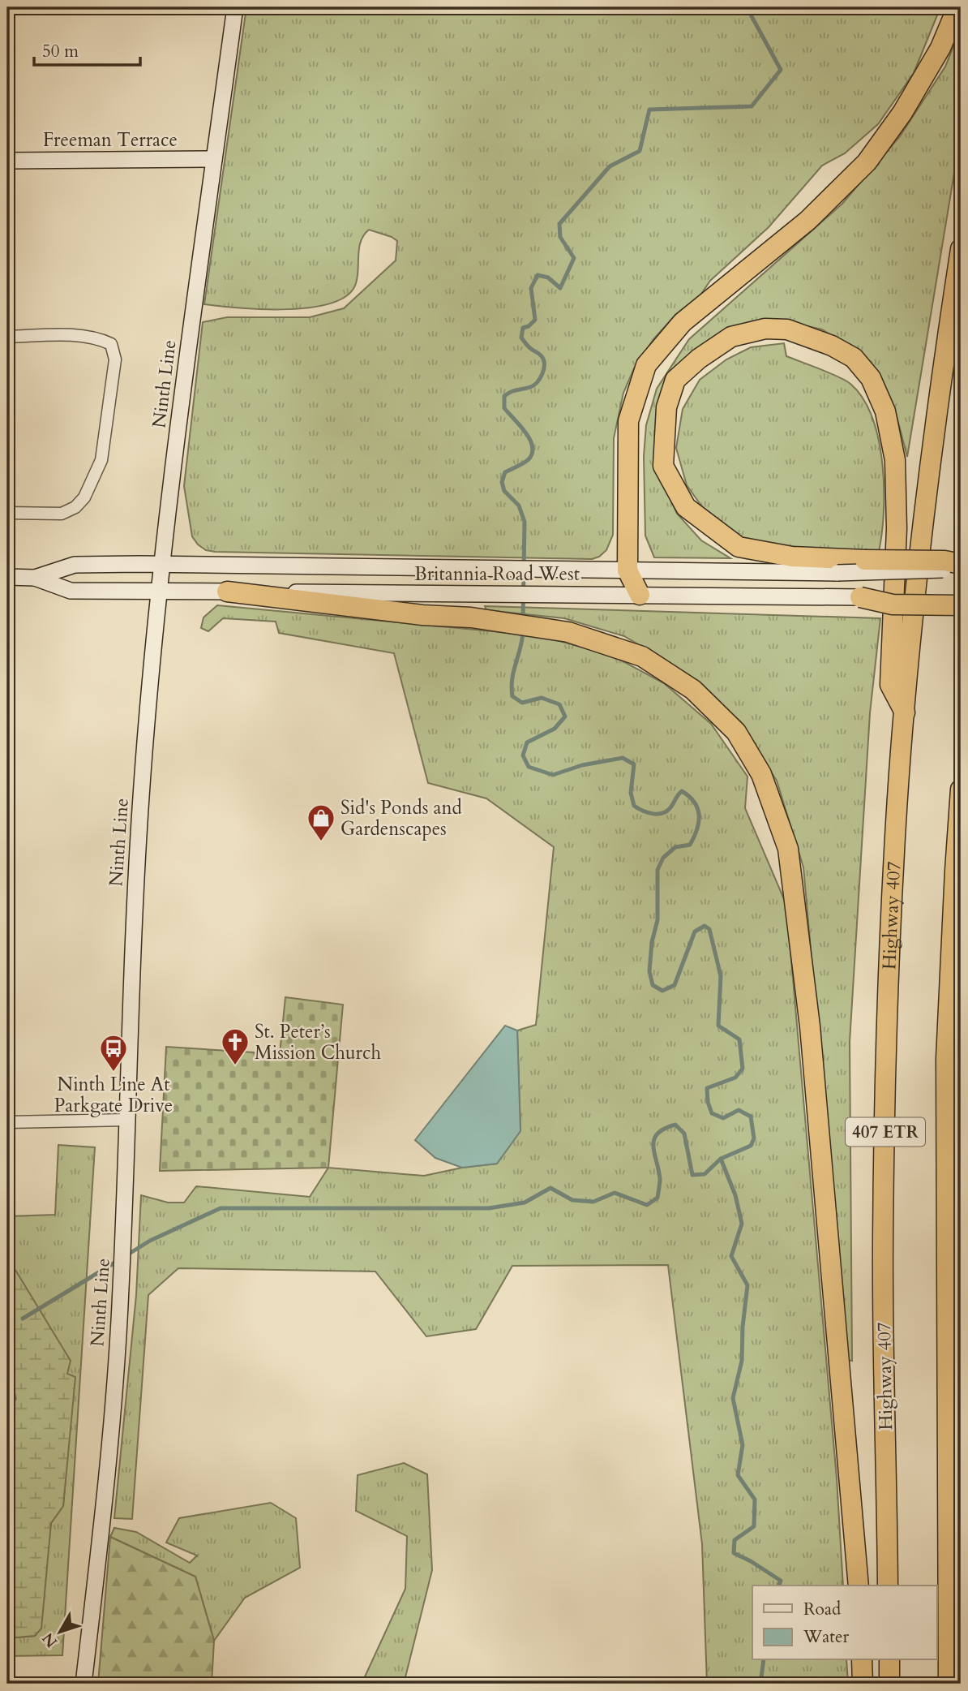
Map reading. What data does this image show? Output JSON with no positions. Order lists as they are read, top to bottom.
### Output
{
  "streets": {
    "highway": ["Highway 407", "407 ETR"],
    "main road": ["Freeman Terrace", "Ninth Line", "Britannia Road West"]
  },
  "crossings": [
    ["Freeman Terrace", "Ninth Line"],
    ["Ninth Line", "Britannia Road West"]
  ],
  "places": {
    "shop": ["Sid's Ponds and Gardenscapes"],
    "church": ["St. Peter’s Mission Church"],
    "bus stop": ["Ninth Line At Parkgate Drive"]
  },
  "legend": ["Road", "Water"],
  "scale_bar": "50 m",
  "north": "bottom left"
}
